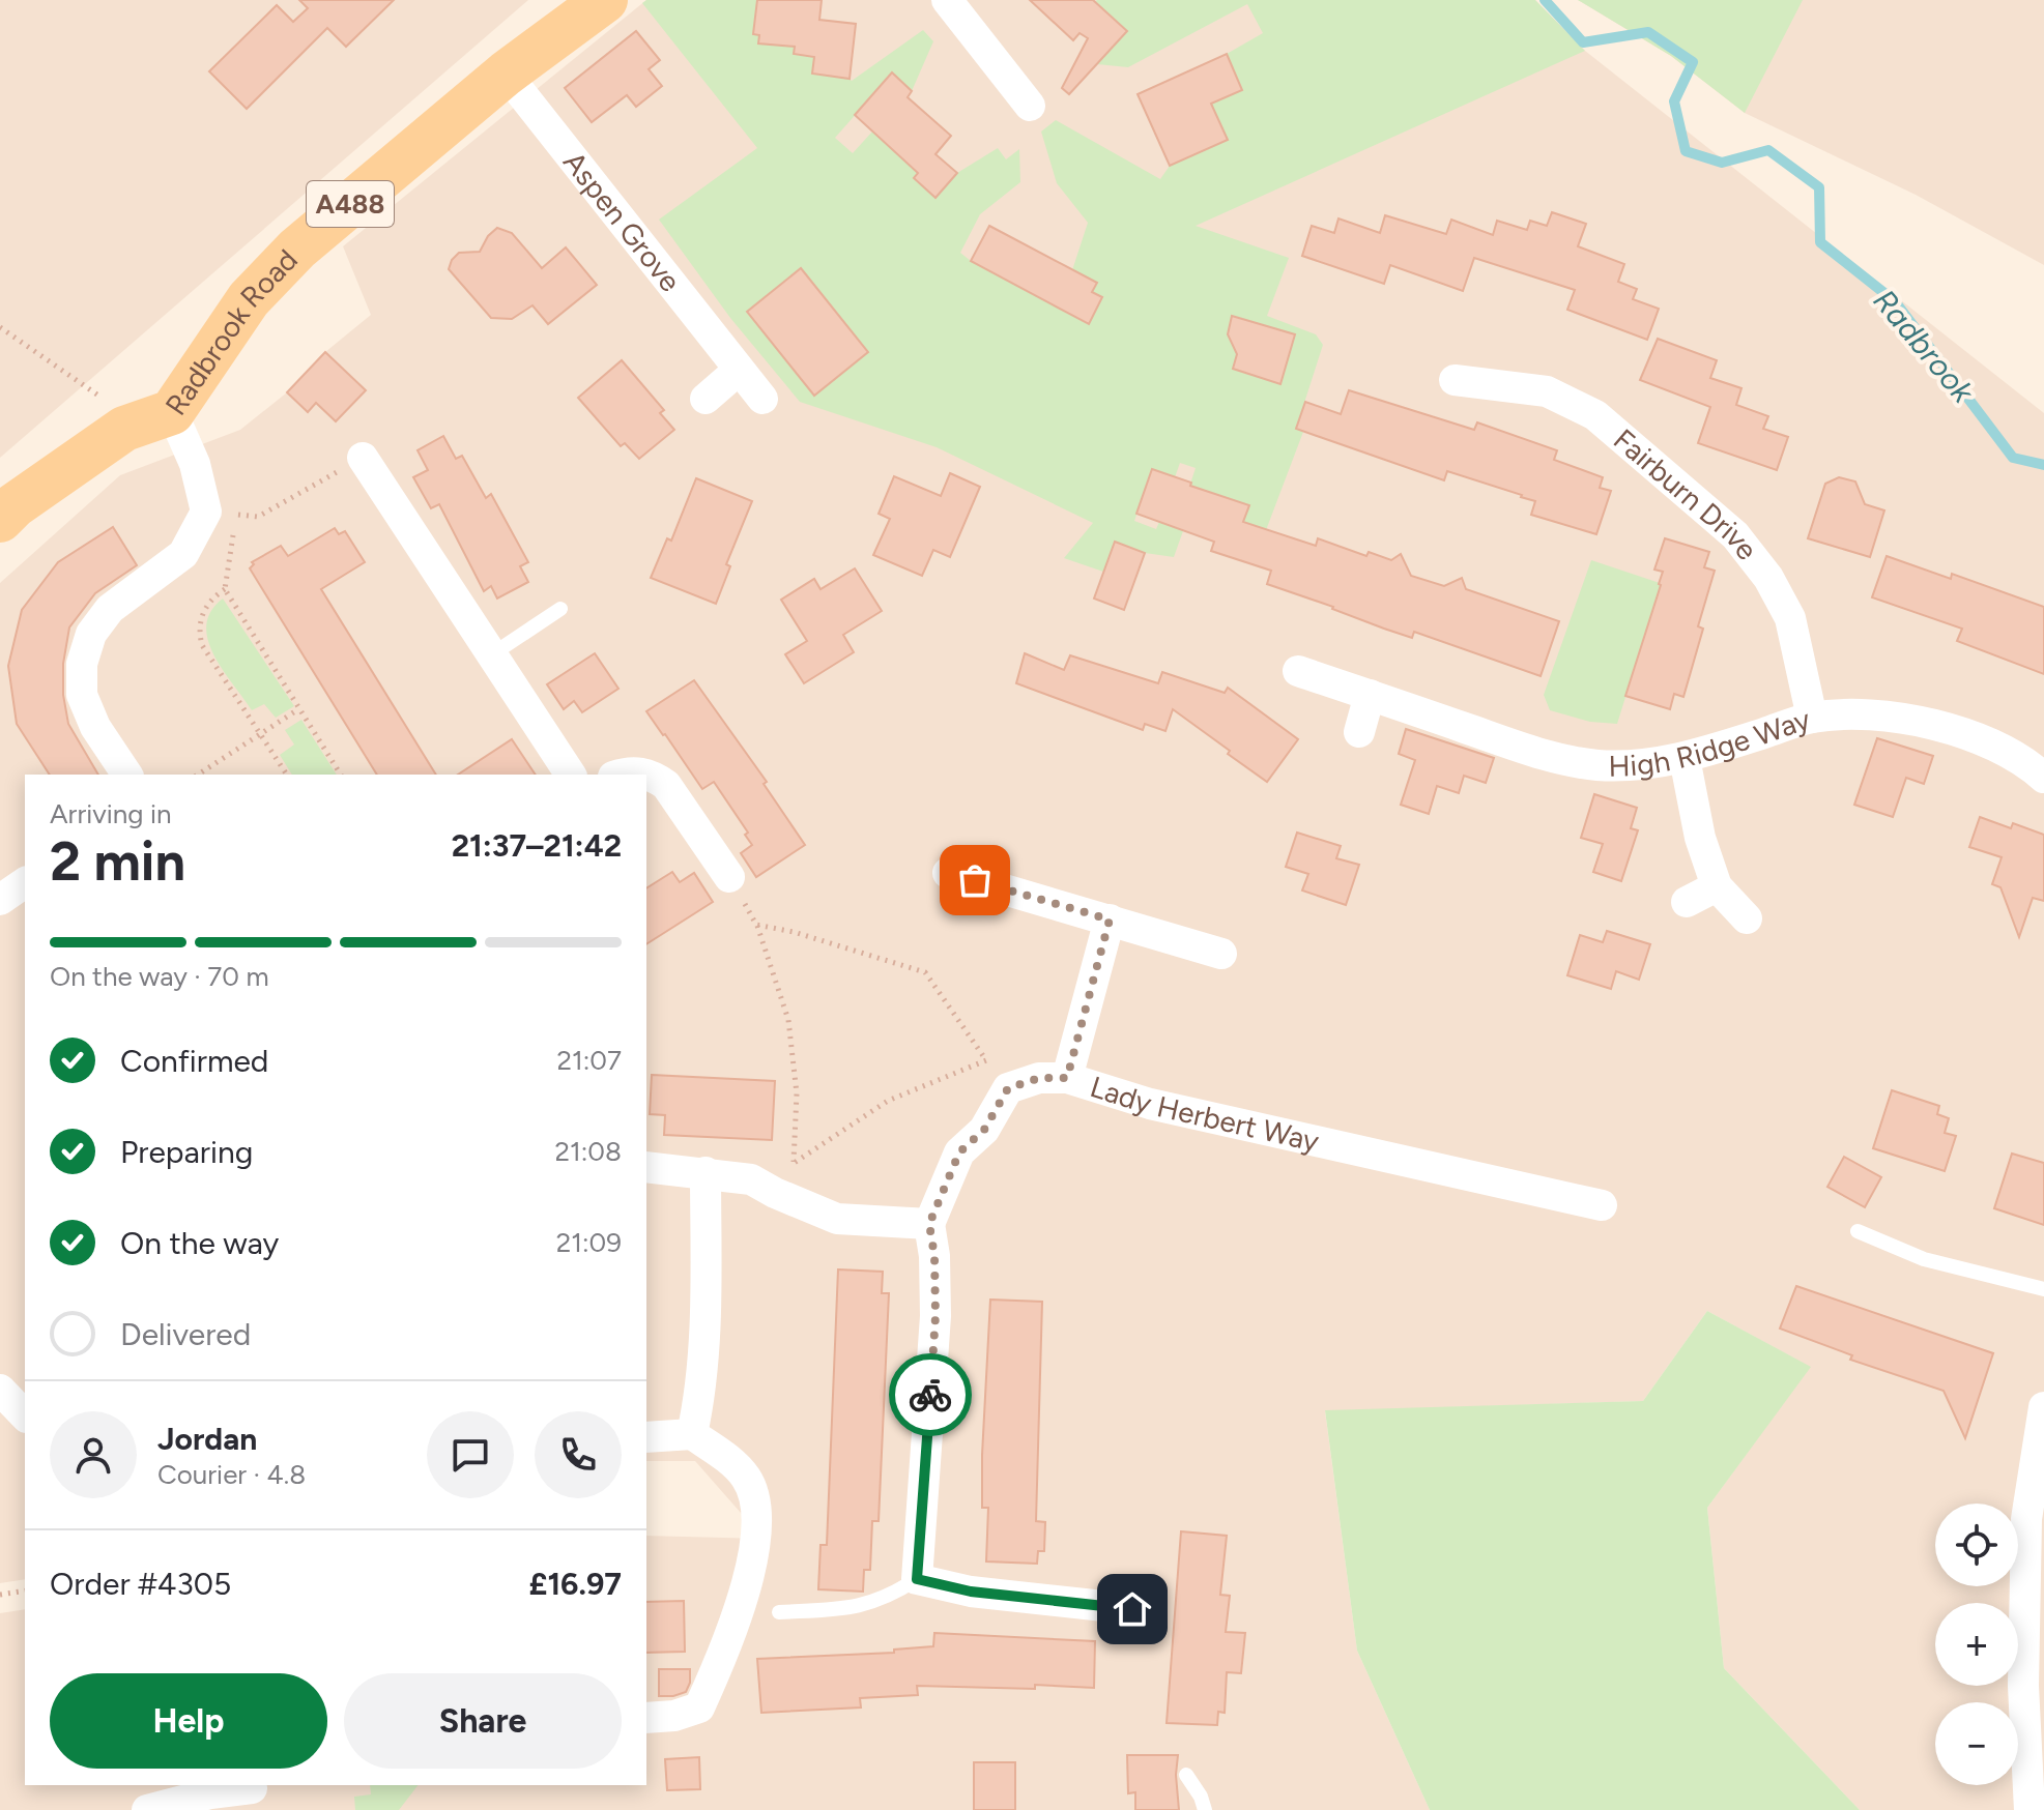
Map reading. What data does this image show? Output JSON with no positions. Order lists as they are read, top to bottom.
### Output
{
  "streets": {
    "main road": ["A488", "Radbrook Road"],
    "street": [
      "Aspen Grove",
      "Fairburn Drive",
      "High Ridge Way",
      "Lady Herbert Way"
    ]
  },
  "crossings": [
    ["Aspen Grove", "Radbrook Road"],
    ["Fairburn Drive", "High Ridge Way"]
  ],
  "water": ["Radbrook"],
  "page": {
    "heading": ["2 min", "Arriving in", "21:37–21:42"],
    "panel": [
      "Jordan",
      "Courier · 4.8",
      "Order #4305",
      "£16.97"
    ],
    "bar": "On the way · 70 m",
    "list": [
      ["Confirmed", "21:07"],
      ["Preparing", "21:08"],
      ["On the way", "21:09"],
      "Delivered"
    ],
    "map_buttons": ["+", "−"],
    "buttons": ["Help", "Share"]
  }
}
